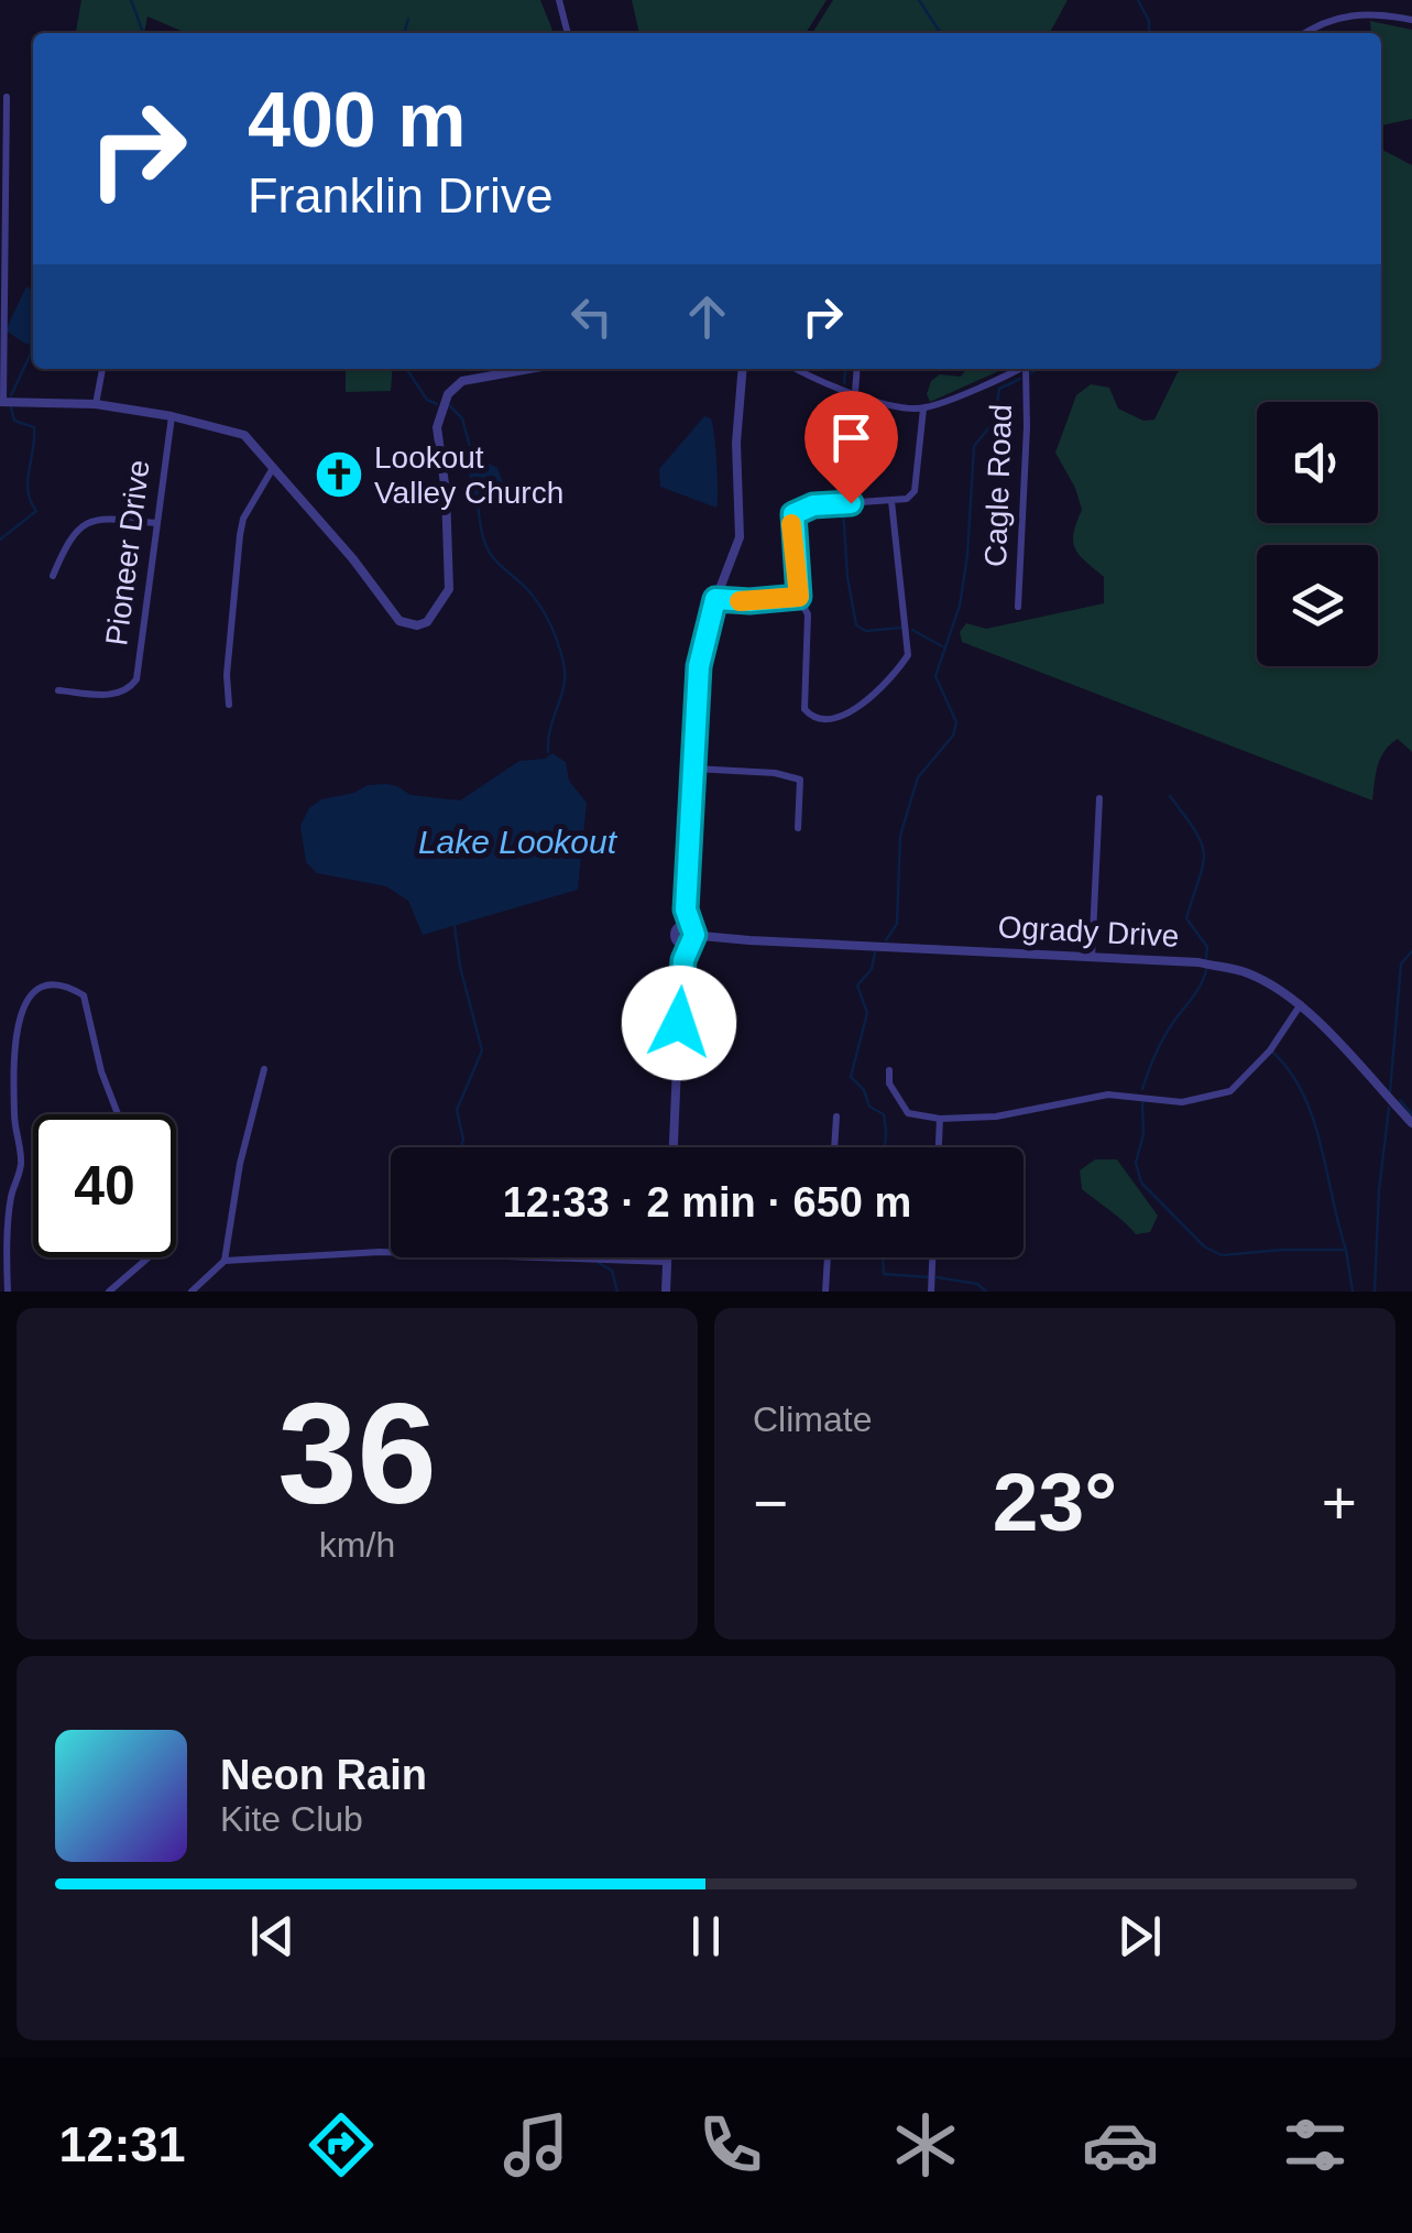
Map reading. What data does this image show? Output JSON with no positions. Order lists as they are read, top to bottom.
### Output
{
  "streets": {
    "street": ["Cagle Road", "Pioneer Drive", "Ogrady Drive"]
  },
  "water": ["Lake Lookout"],
  "places": {
    "church": ["Lookout Valley Church"]
  },
  "page": {
    "turn": ["400 m", "Franklin Drive"],
    "limit": "40",
    "trip": "12:33 · 2 min · 650 m",
    "tile": [
      ["36", "km/h"],
      "Climate"
    ],
    "heat": ["−", "23°", "+"],
    "song": ["Neon Rain", "Kite Club"],
    "tabs": "12:31"
  }
}
